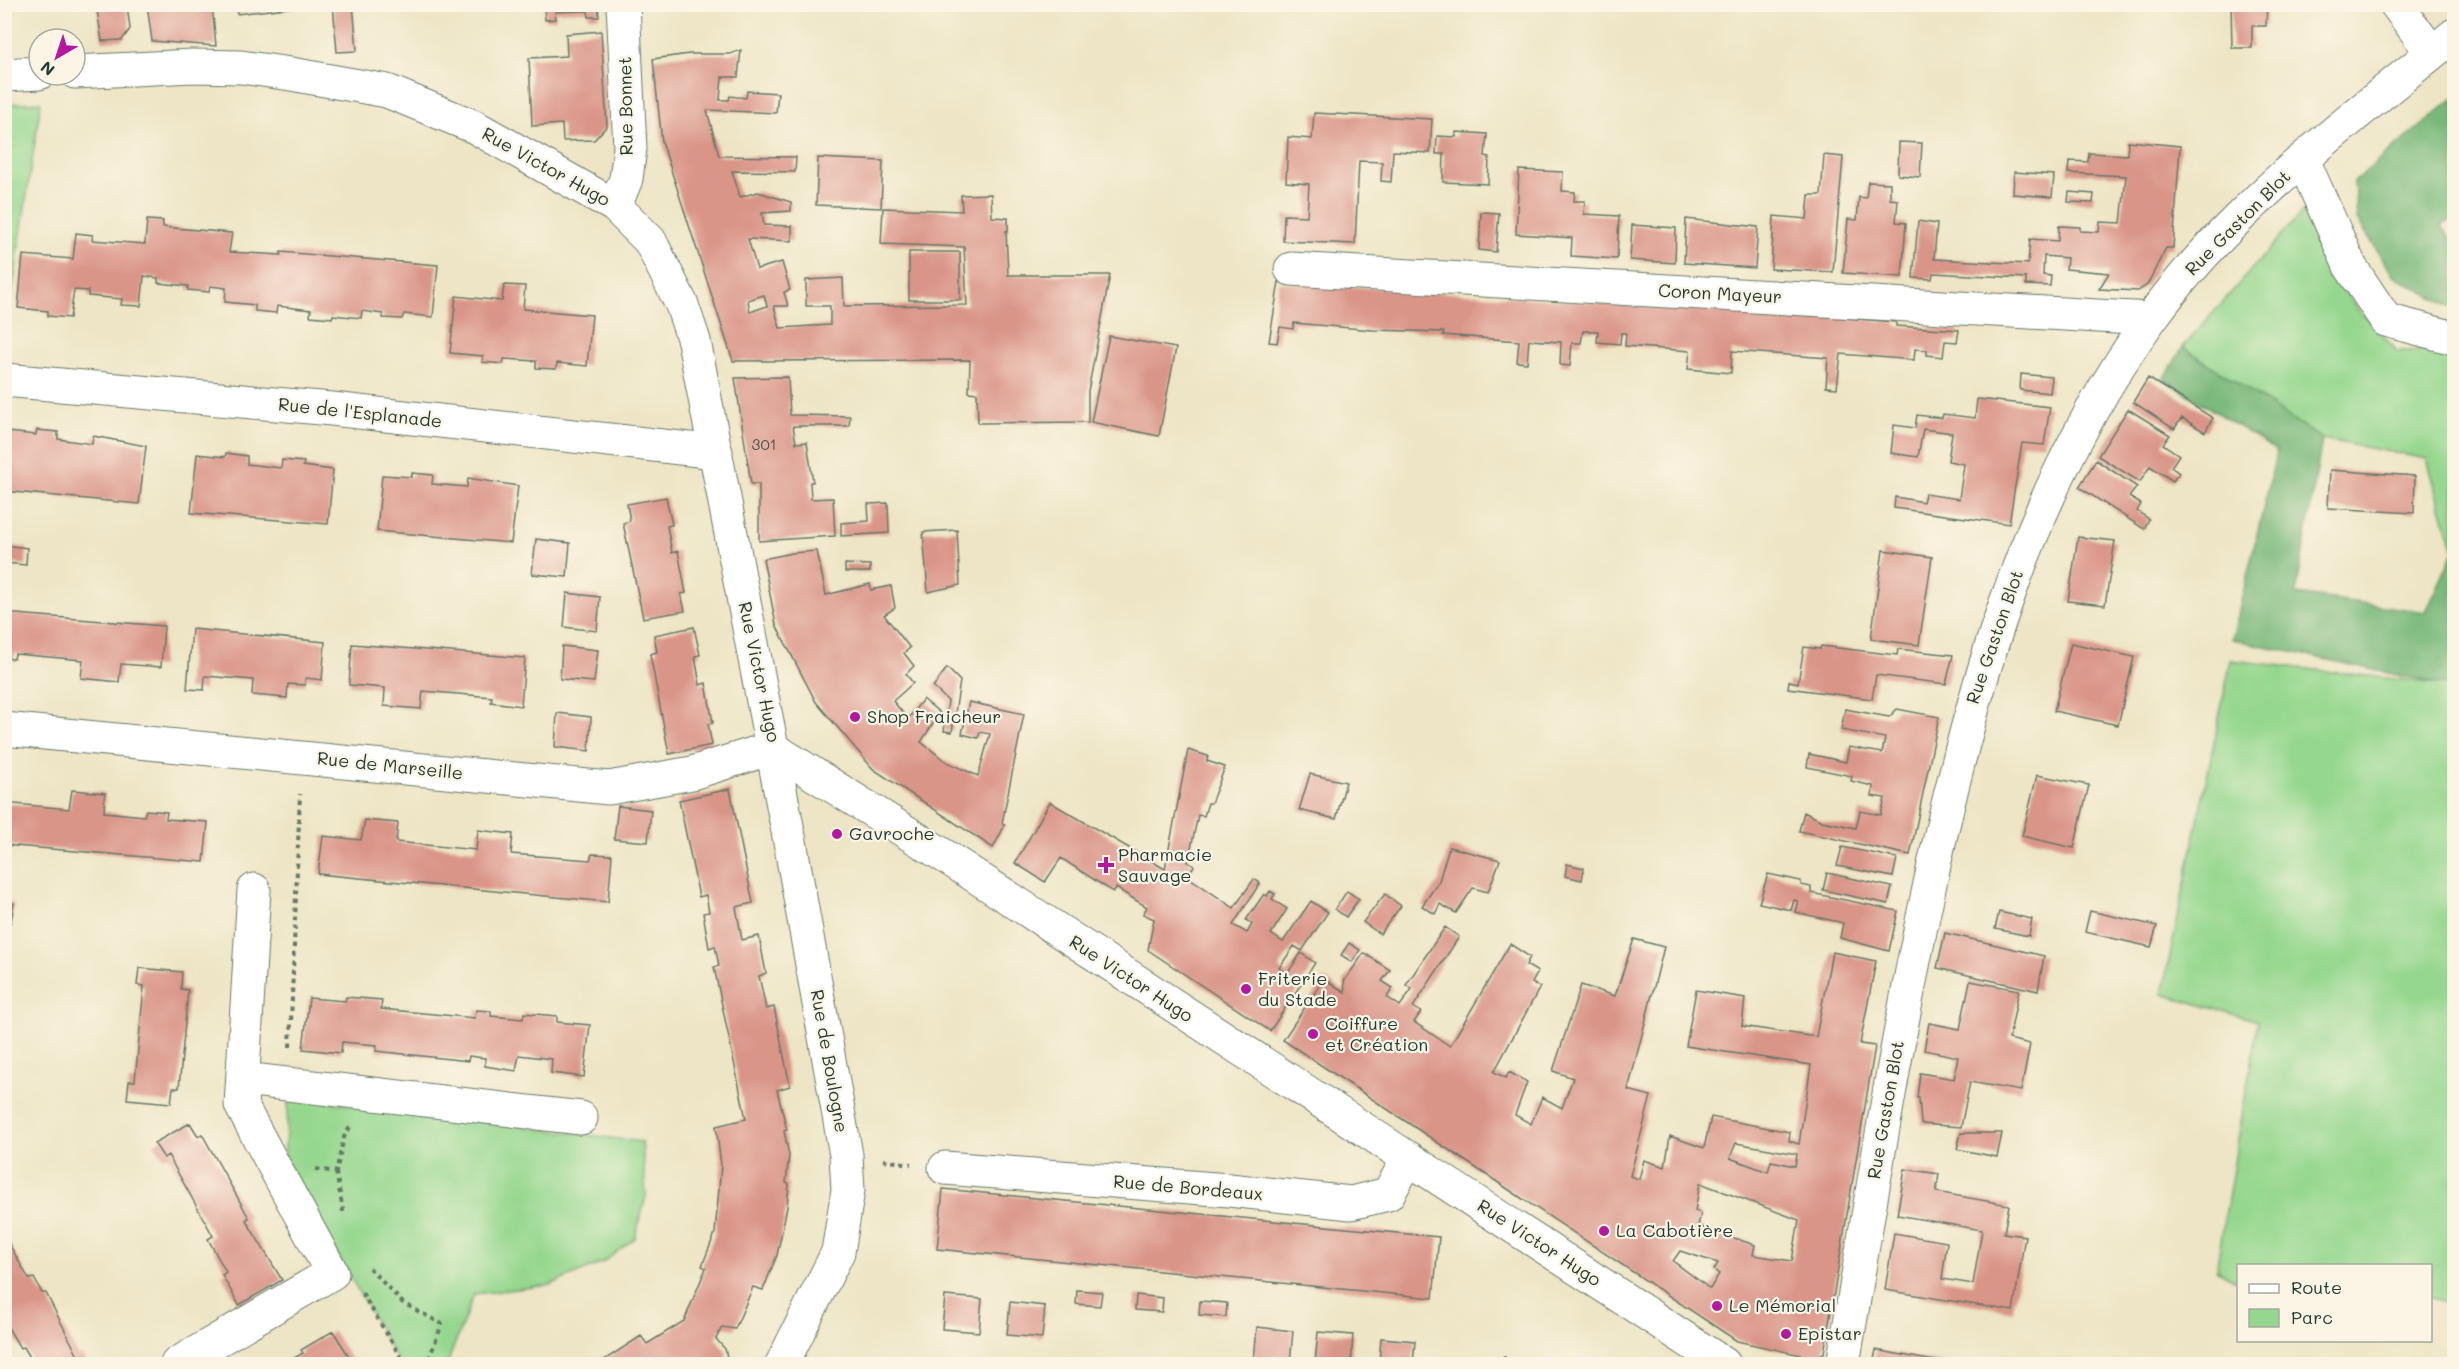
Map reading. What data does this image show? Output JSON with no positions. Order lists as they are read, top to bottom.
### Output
{
  "streets": {
    "street": [
      "Rue Bonnet",
      "Rue Victor Hugo",
      "Rue Gaston Blot",
      "Coron Mayeur",
      "Rue de l'Esplanade",
      "Rue de Marseille",
      "Rue de Boulogne",
      "Rue de Bordeaux"
    ]
  },
  "crossings": [
    ["Rue Bonnet", "Rue Victor Hugo"],
    ["Rue Victor Hugo", "Rue de l'Esplanade"],
    ["Rue Victor Hugo", "Rue de Marseille"],
    ["Rue Victor Hugo", "Rue de Boulogne"],
    ["Rue Victor Hugo", "Rue de Bordeaux"],
    ["Rue Gaston Blot", "Coron Mayeur"],
    ["Rue de Marseille", "Rue de Boulogne"]
  ],
  "places": {
    "other": [
      "Shop Fraicheur",
      "Gavroche",
      "Friterie du Stade",
      "Coiffure et Création",
      "La Cabotière",
      "Le Mémorial",
      "Epistar"
    ],
    "health": ["Pharmacie Sauvage"]
  },
  "house_numbers": ["301"],
  "legend": ["Route", "Parc"],
  "north": "bottom left"
}
